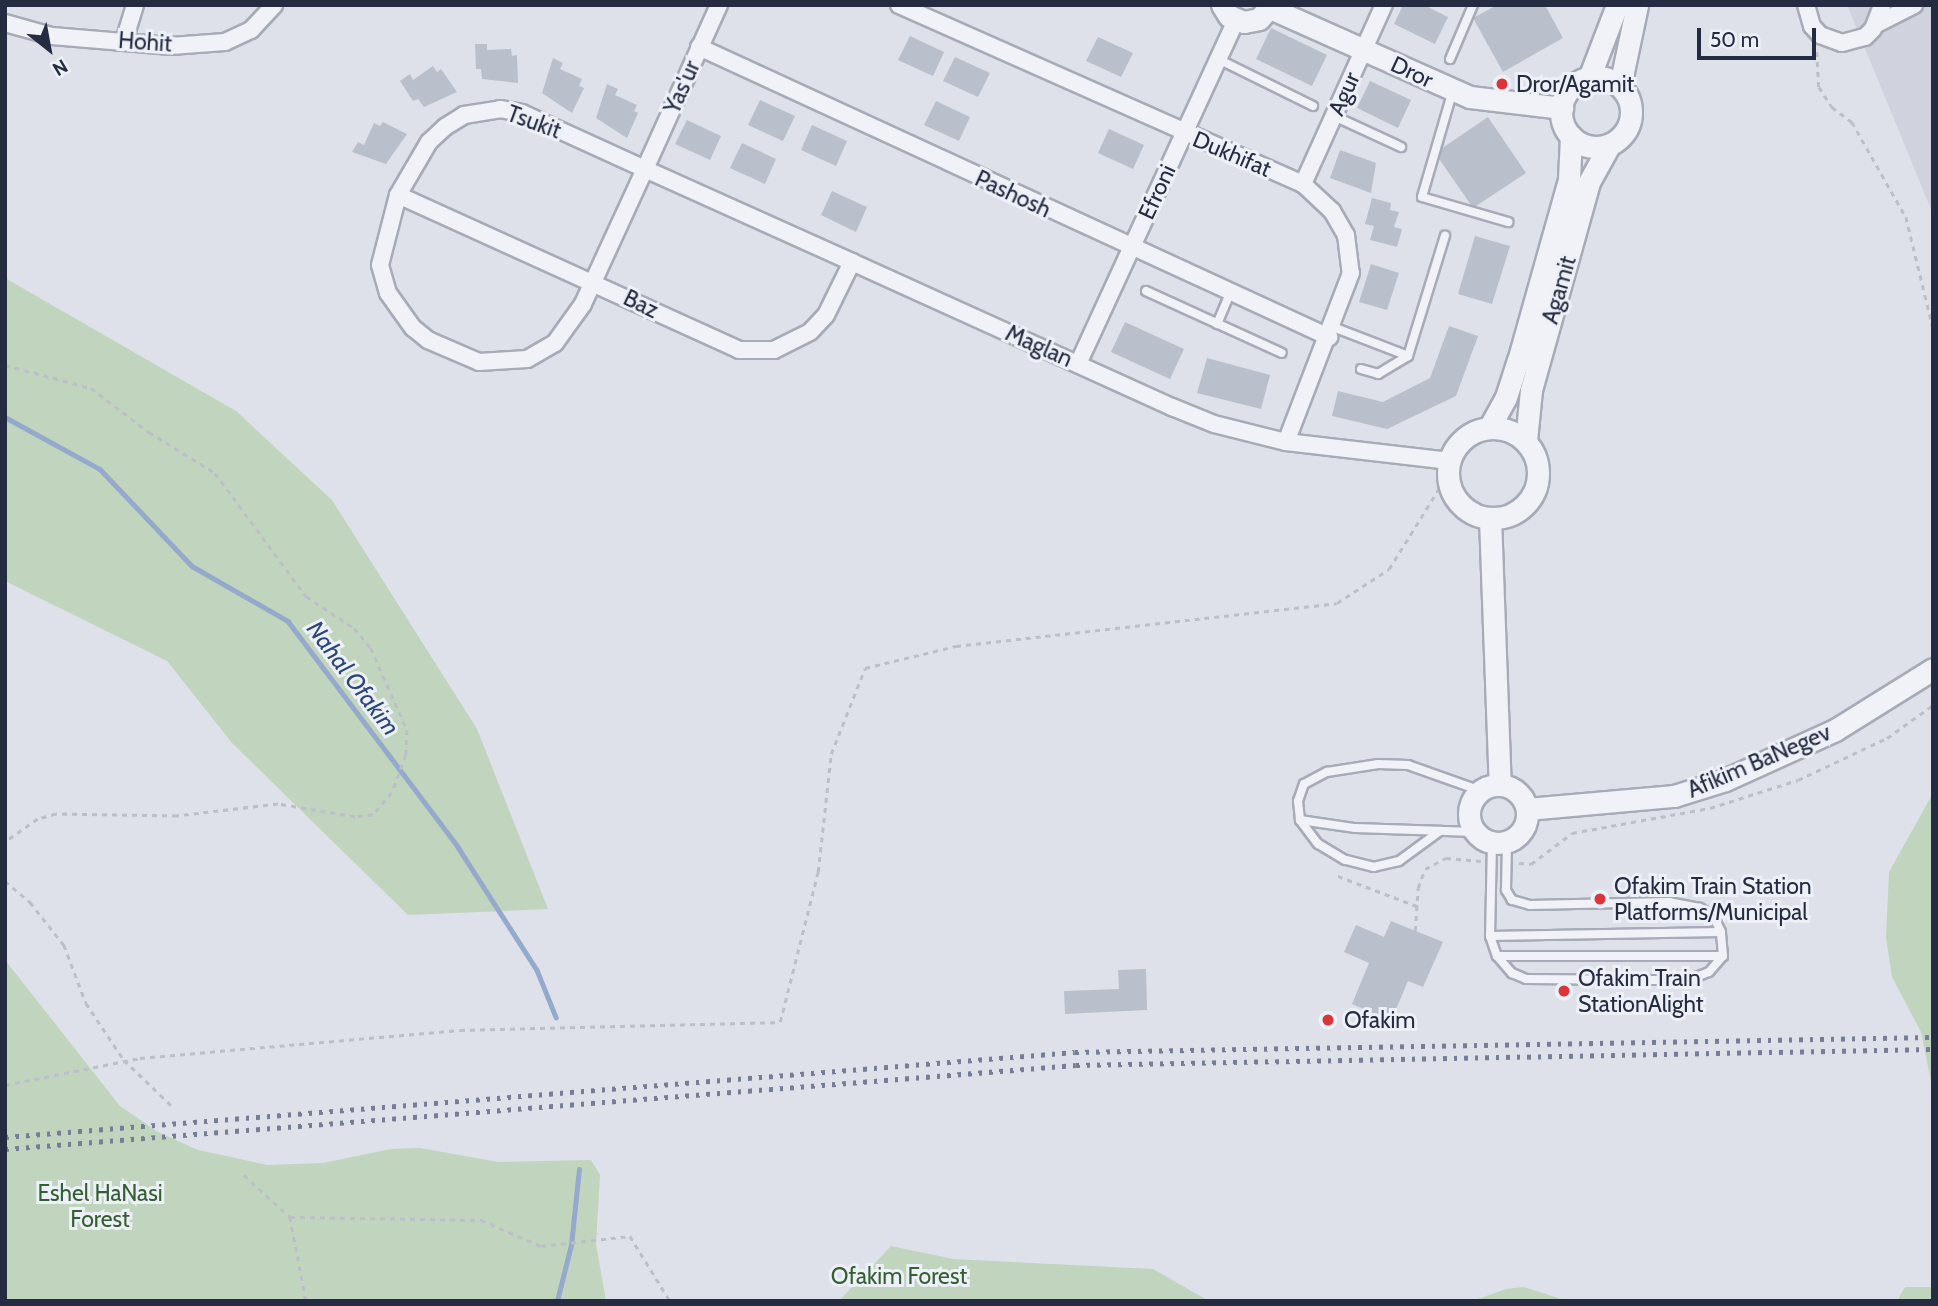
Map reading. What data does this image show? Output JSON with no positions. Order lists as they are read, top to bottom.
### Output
{
  "streets": {
    "street": [
      "Hohit",
      "Dror",
      "Yas'ur",
      "Agur",
      "Tsukit",
      "Dukhifat",
      "Efroni",
      "Pashosh",
      "Agamit",
      "Baz",
      "Maglan",
      "Afikim BaNegev"
    ]
  },
  "crossings": [
    ["Dror", "Agur"],
    ["Dror", "Agamit"],
    ["Yas'ur", "Tsukit"],
    ["Yas'ur", "Pashosh"],
    ["Yas'ur", "Maglan"],
    ["Agur", "Dukhifat"],
    ["Tsukit", "Baz"],
    ["Tsukit", "Maglan"],
    ["Dukhifat", "Efroni"],
    ["Dukhifat", "Pashosh"],
    ["Dukhifat", "Maglan"],
    ["Efroni", "Pashosh"],
    ["Efroni", "Maglan"],
    ["Agamit", "Maglan"],
    ["Baz", "Maglan"]
  ],
  "water": ["Nahal Ofakim"],
  "parks": ["Eshel HaNasi Forest", "Ofakim Forest"],
  "places": [
    "Dror/Agamit",
    "Ofakim Train Station Platforms/Municipal",
    "Ofakim Train StationAlight",
    "Ofakim"
  ],
  "scale_bar": "50 m",
  "north": "bottom right"
}
